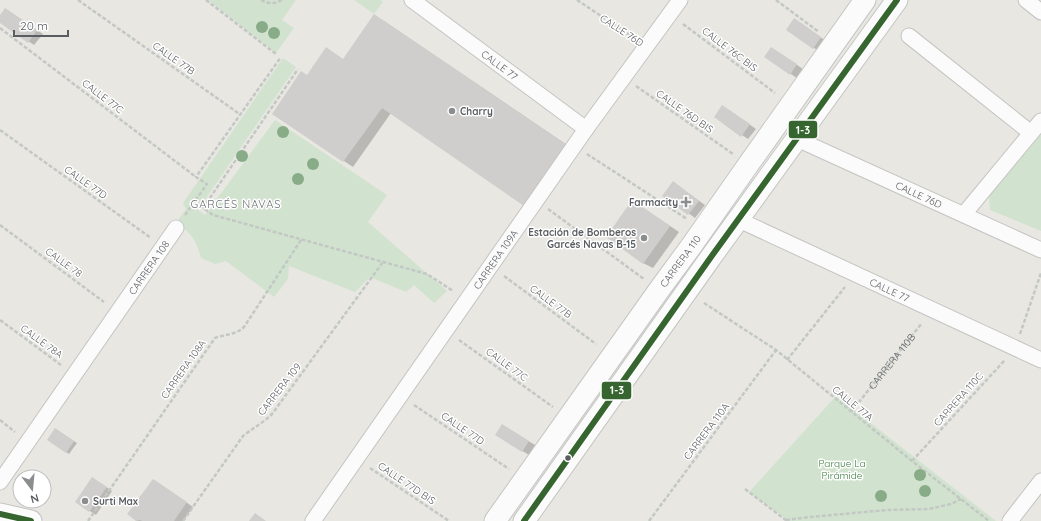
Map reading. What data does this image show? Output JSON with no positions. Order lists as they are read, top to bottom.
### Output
{
  "streets": {
    "main road": ["CARRERA 110"],
    "street": [
      "CALLE 76D",
      "CALLE 77",
      "CARRERA 109A",
      "CARRERA 108"
    ],
    "path": [
      "CALLE 76C BIS",
      "CALLE 77B",
      "CALLE 77C",
      "CALLE 76D BIS",
      "CALLE 77D",
      "CALLE 78",
      "CALLE 78A",
      "CARRERA 110B",
      "CARRERA 108A",
      "CARRERA 109",
      "CARRERA 110C",
      "CALLE 77A",
      "CARRERA 110A",
      "CALLE 77D BIS"
    ]
  },
  "crossings": [
    ["CALLE 76D", "CARRERA 109A"],
    ["CALLE 76C BIS", "CARRERA 109A"],
    ["CALLE 77B", "CARRERA 109A"],
    ["CALLE 77", "CARRERA 109A"],
    ["CALLE 77", "CARRERA 110B"],
    ["CALLE 77", "CARRERA 110C"],
    ["CALLE 77C", "CARRERA 109A"],
    ["CALLE 76D BIS", "CARRERA 109A"],
    ["CALLE 77D", "CARRERA 109A"],
    ["CALLE 77D", "CARRERA 108"],
    ["CARRERA 109A", "CALLE 77D BIS"],
    ["CALLE 78", "CARRERA 108"],
    ["CARRERA 108", "CALLE 78A"],
    ["CARRERA 110B", "CALLE 77A"],
    ["CARRERA 110C", "CALLE 77A"],
    ["CALLE 77A", "CARRERA 110A"]
  ],
  "districts": ["GARCÉS NAVAS"],
  "parks": ["Parque La Pirámide"],
  "places": {
    "other": ["Charry", "Estación de Bomberos Garcés Navas B-15", "Surti Max"],
    "health": ["Farmacity"]
  },
  "lines": ["transit line 1-3"],
  "scale_bar": "20 m",
  "north": "bottom"
}
